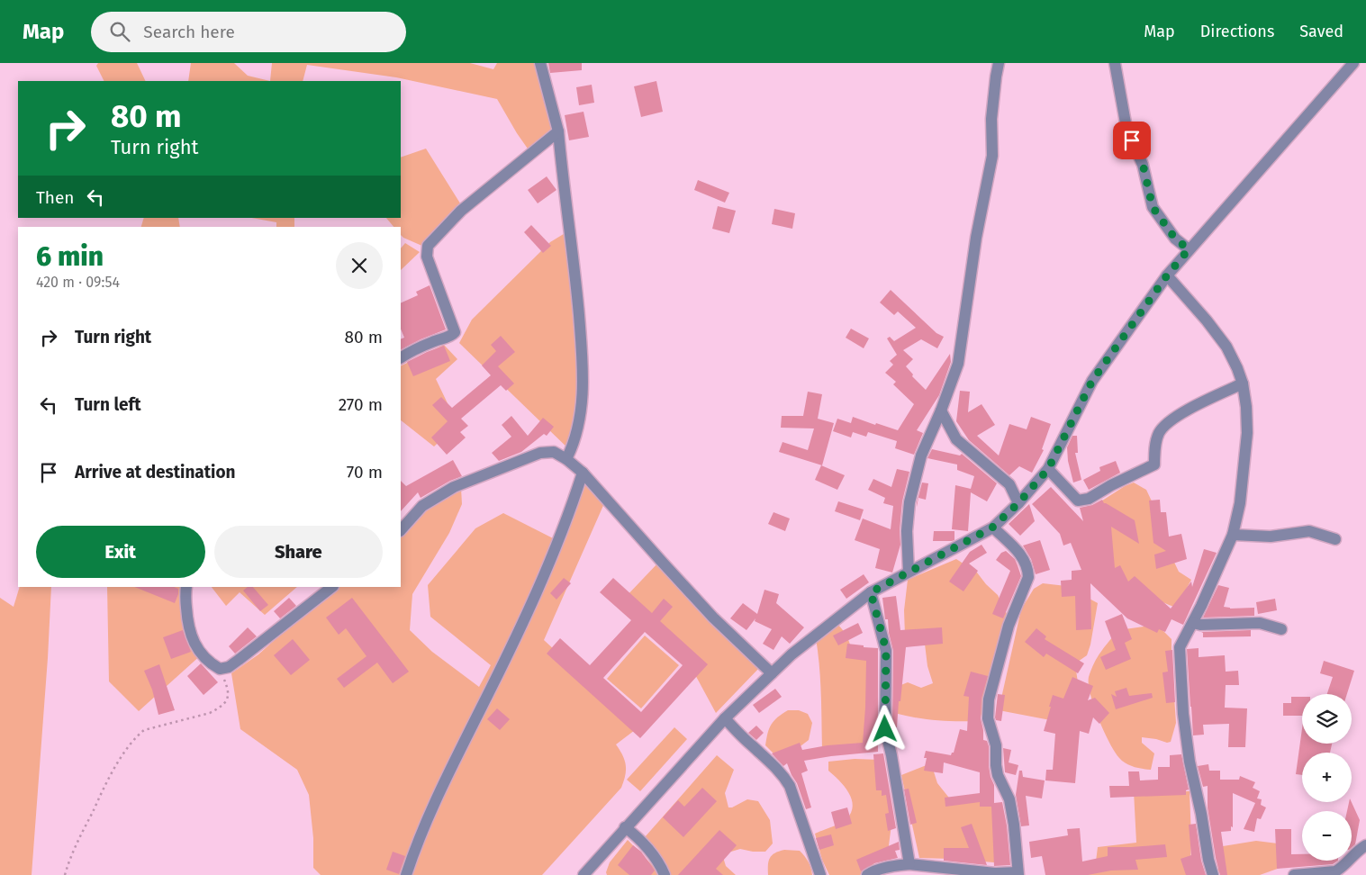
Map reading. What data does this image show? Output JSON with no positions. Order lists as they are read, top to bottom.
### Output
{
  "page": {
    "header": "Map",
    "search": "Search here",
    "nav": ["Map", "Directions", "Saved"],
    "turn": ["80 m", "Turn right"],
    "then": "Then",
    "heading": ["6 min", "420 m · 09:54"],
    "list": [
      {
        "name": "Turn right",
        "value": "80 m"
      },
      {
        "name": "Turn left",
        "value": "270 m"
      },
      {
        "name": "Arrive at destination",
        "value": "70 m"
      }
    ],
    "buttons": ["Exit", "Share"],
    "map_buttons": ["+", "−"]
  }
}
